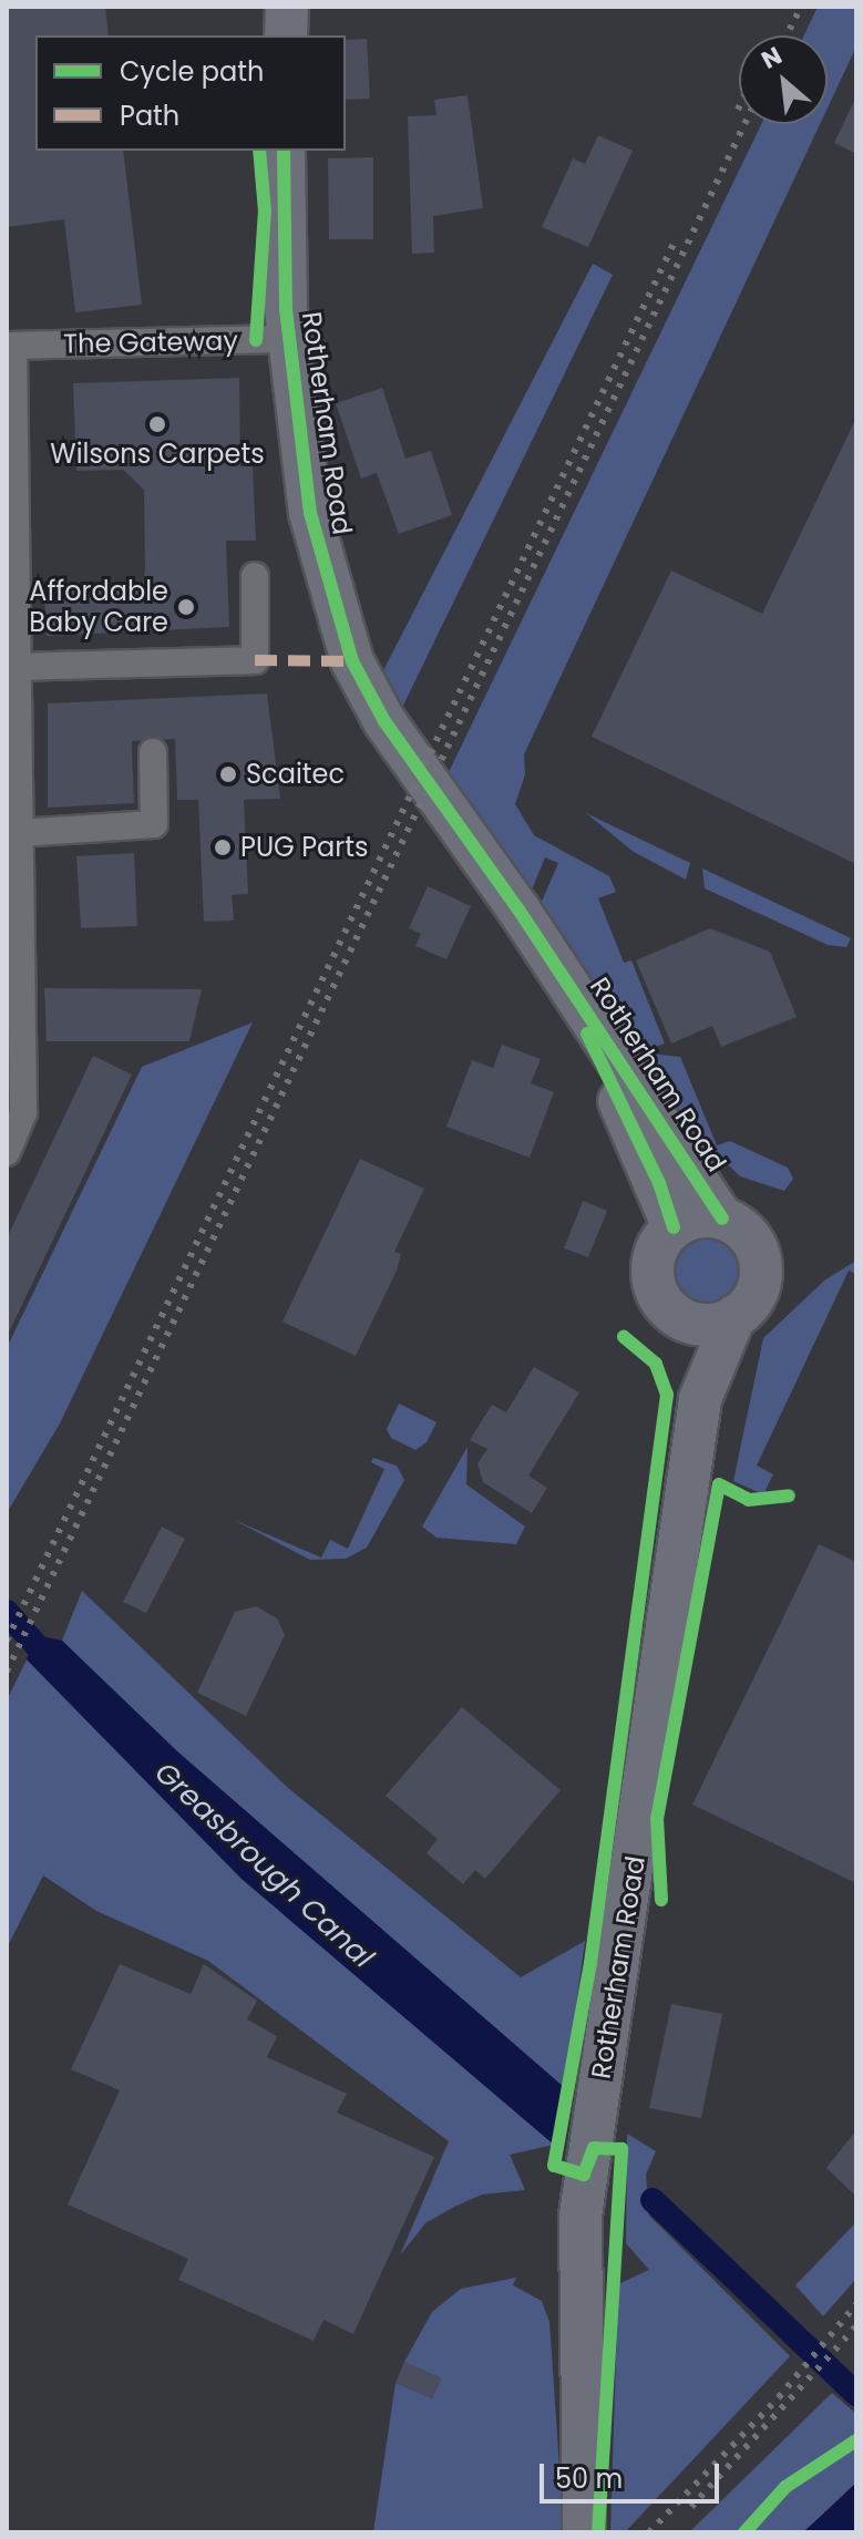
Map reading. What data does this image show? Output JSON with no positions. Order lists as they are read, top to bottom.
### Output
{
  "streets": {
    "main road": ["Rotherham Road"],
    "street": ["The Gateway"]
  },
  "crossings": [
    ["The Gateway", "Rotherham Road"]
  ],
  "water": ["Greasbrough Canal"],
  "places": [
    "Wilsons Carpets",
    "Affordable Baby Care",
    "Scaitec",
    "PUG Parts"
  ],
  "legend": ["Cycle path", "Path"],
  "scale_bar": "50 m",
  "north": "top left"
}
